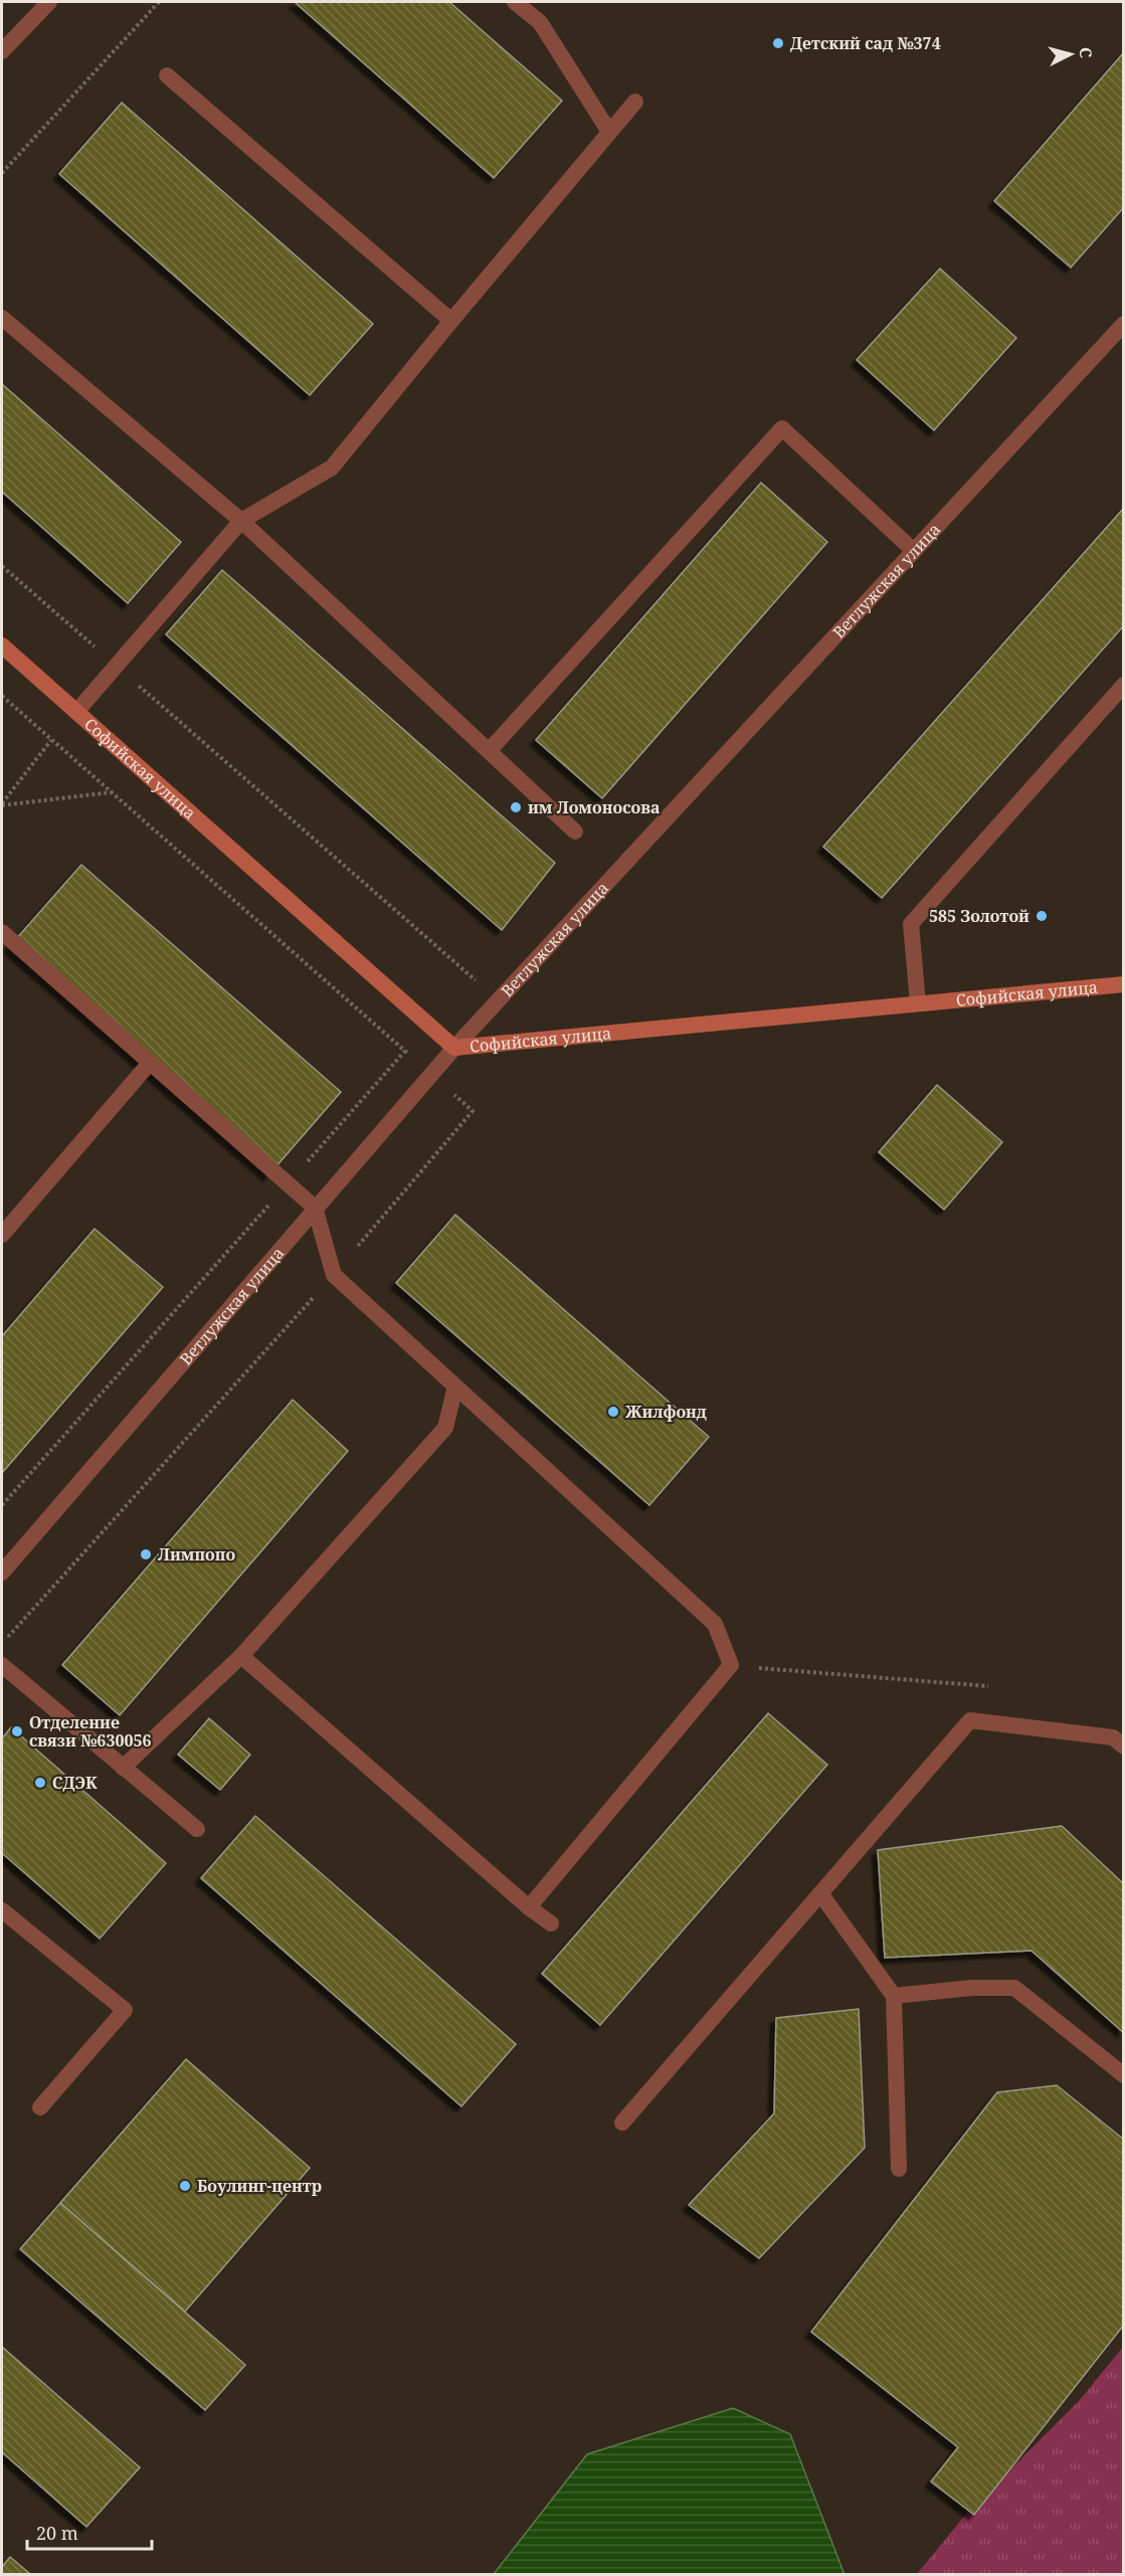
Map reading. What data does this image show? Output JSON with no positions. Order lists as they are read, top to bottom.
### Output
{
  "streets": {
    "main road": ["Софийская улица"],
    "street": ["Ветлужская улица"]
  },
  "crossings": [
    ["Ветлужская улица", "Софийская улица"]
  ],
  "places": [
    "Детский сад №374",
    "им Ломоносова",
    "585 Золотой",
    "Жилфонд",
    "Лимпопо",
    "Отделение связи №630056",
    "СДЭК",
    "Боулинг-центр"
  ],
  "scale_bar": "20 m",
  "north": "right"
}
